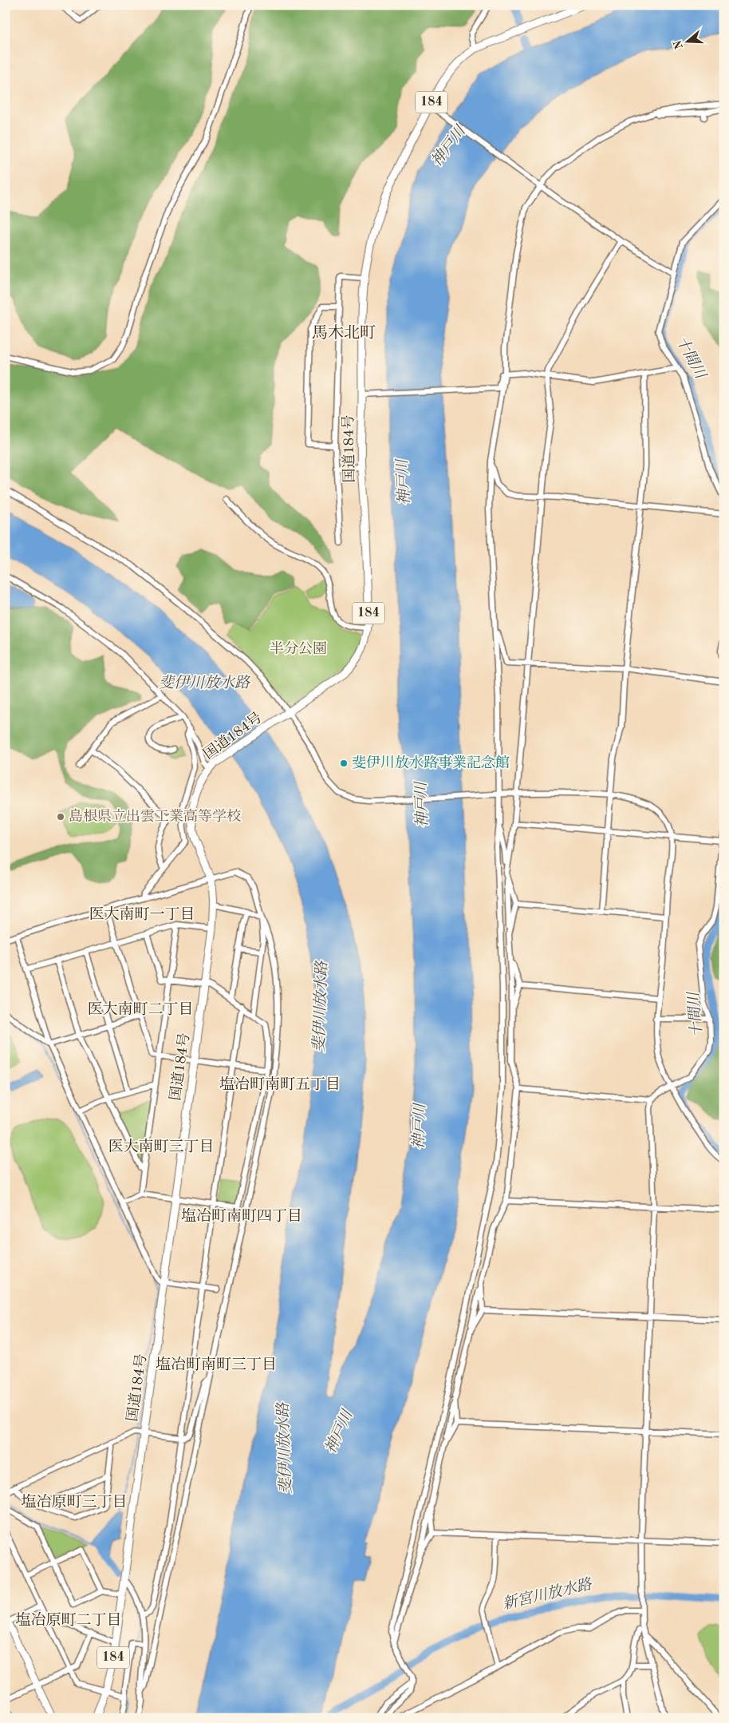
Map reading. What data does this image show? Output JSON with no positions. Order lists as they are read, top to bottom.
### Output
{
  "streets": {
    "highway": ["184", "国道184号"]
  },
  "districts": [
    "馬木北町",
    "医大南町一丁目",
    "医大南町二丁目",
    "塩冶町南町五丁目",
    "医大南町三丁目",
    "塩冶町南町四丁目",
    "塩冶町南町三丁目",
    "塩冶原町三丁目",
    "塩冶原町二丁目"
  ],
  "water": [
    "神戸川",
    "十間川",
    "斐伊川放水路",
    "新宮川放水路"
  ],
  "parks": ["半分公園"],
  "places": ["斐伊川放水路事業記念館", "島根県立出雲工業高等学校"],
  "north": "left"
}
